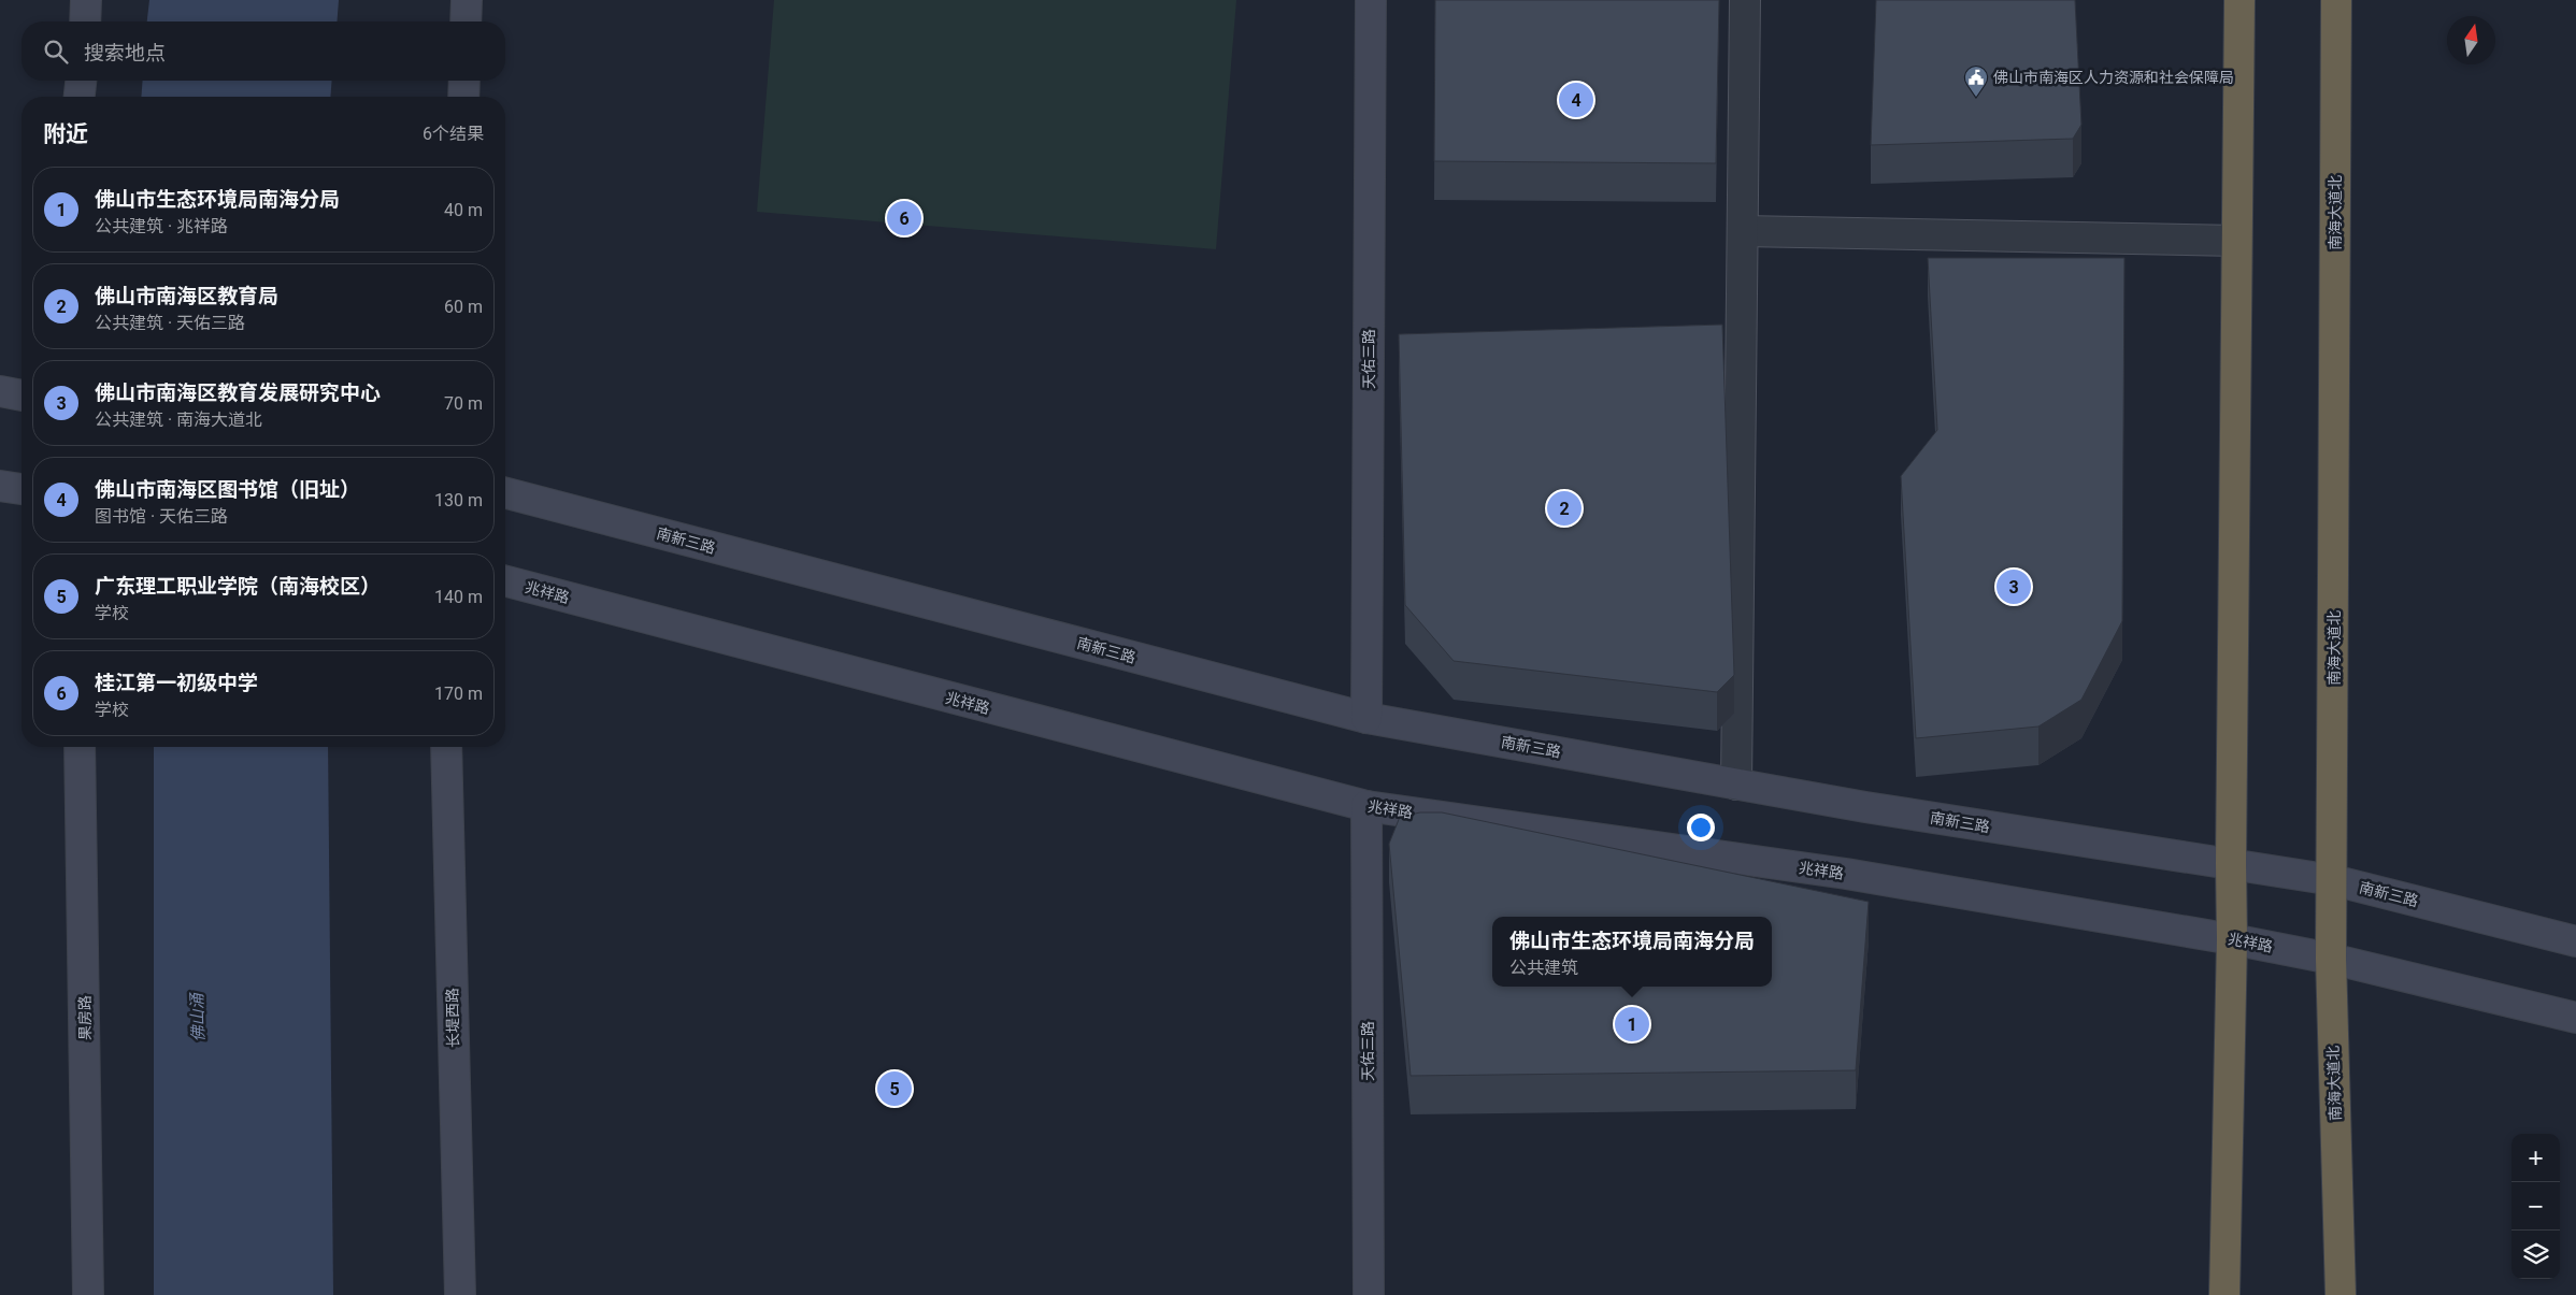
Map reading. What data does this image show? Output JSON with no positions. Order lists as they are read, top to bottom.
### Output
{
  "streets": {
    "highway": ["南海大道北"],
    "main road": [
      "天佑三路",
      "南新三路",
      "兆祥路",
      "果房路",
      "长堤西路"
    ]
  },
  "crossings": [
    ["南海大道北", "南新三路"],
    ["南海大道北", "兆祥路"],
    ["天佑三路", "南新三路"],
    ["天佑三路", "兆祥路"]
  ],
  "water": ["佛山涌"],
  "places": {
    "public building": ["佛山市南海区人力资源和社会保障局"]
  },
  "north": "top",
  "page": {
    "search": "搜索地点",
    "pins": [
      "4",
      "6",
      "2",
      "3",
      "1",
      "5"
    ],
    "heading": ["附近", "6个结果"],
    "list": [
      {
        "mark": "1",
        "name": "佛山市生态环境局南海分局",
        "note": "公共建筑 · 兆祥路",
        "value": "40 m"
      },
      {
        "mark": "2",
        "name": "佛山市南海区教育局",
        "note": "公共建筑 · 天佑三路",
        "value": "60 m"
      },
      {
        "mark": "3",
        "name": "佛山市南海区教育发展研究中心",
        "note": "公共建筑 · 南海大道北",
        "value": "70 m"
      },
      {
        "mark": "4",
        "name": "佛山市南海区图书馆（旧址）",
        "note": "图书馆 · 天佑三路",
        "value": "130 m"
      },
      {
        "mark": "5",
        "name": "广东理工职业学院（南海校区）",
        "note": "学校",
        "value": "140 m"
      },
      {
        "mark": "6",
        "name": "桂江第一初级中学",
        "note": "学校",
        "value": "170 m"
      }
    ],
    "popup": ["佛山市生态环境局南海分局", "公共建筑"],
    "map_buttons": ["+", "−"]
  }
}
